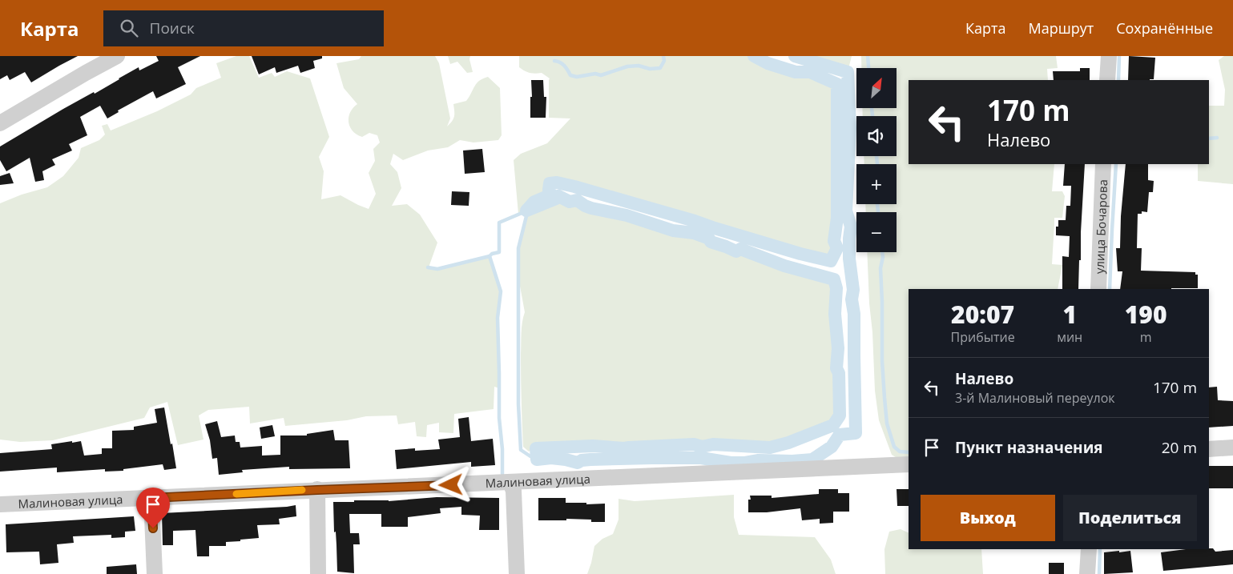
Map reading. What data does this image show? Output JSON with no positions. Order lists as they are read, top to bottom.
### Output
{
  "streets": {
    "street": ["улица Бочарова", "Малиновая улица"]
  },
  "north": "top right",
  "page": {
    "header": "Карта",
    "search": "Поиск",
    "nav": ["Карта", "Маршрут", "Сохранённые"],
    "map_buttons": ["+", "−"],
    "turn": ["170 m", "Налево"],
    "eta": [
      "20:07",
      "Прибытие",
      "1",
      "мин",
      "190",
      "m"
    ],
    "list": [
      {
        "name": "Налево",
        "note": "3-й Малиновый переулок",
        "value": "170 m"
      },
      {
        "name": "Пункт назначения",
        "value": "20 m"
      }
    ],
    "buttons": ["Выход", "Поделиться"]
  }
}
